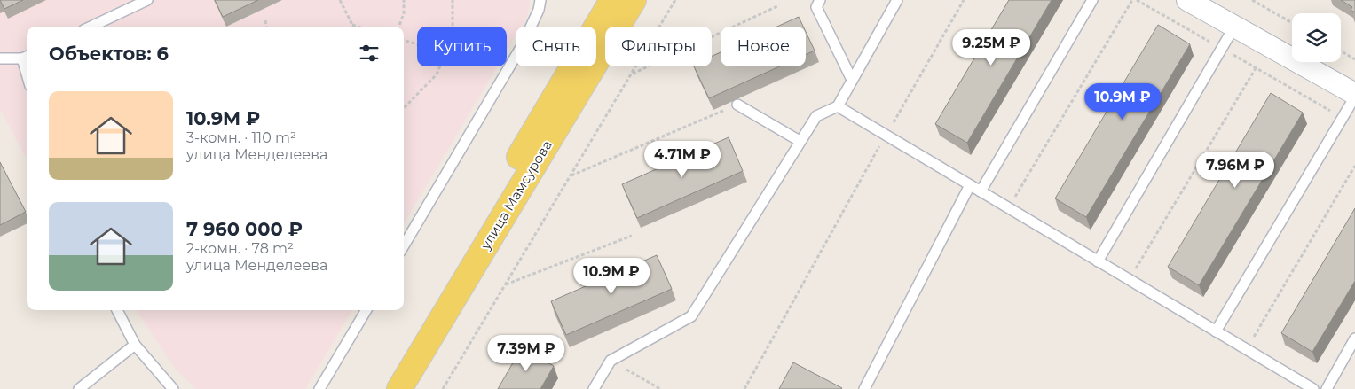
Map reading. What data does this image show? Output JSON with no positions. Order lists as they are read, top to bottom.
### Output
{
  "streets": {
    "main road": ["улица Мамсурова"]
  },
  "page": {
    "chip": [
      "Купить",
      "Снять",
      "Фильтры",
      "Новое"
    ],
    "heading": "Объектов: 6",
    "price": [
      "9.25M ₽",
      "10.9M ₽",
      "4.71M ₽",
      "7.96M ₽",
      "10.9M ₽",
      "7.39M ₽"
    ],
    "list": [
      {
        "name": "10.9M ₽",
        "note": "3-комн. · 110 m² · улица Менделеева"
      },
      {
        "name": "7 960 000 ₽",
        "note": "2-комн. · 78 m² · улица Менделеева"
      }
    ]
  }
}
